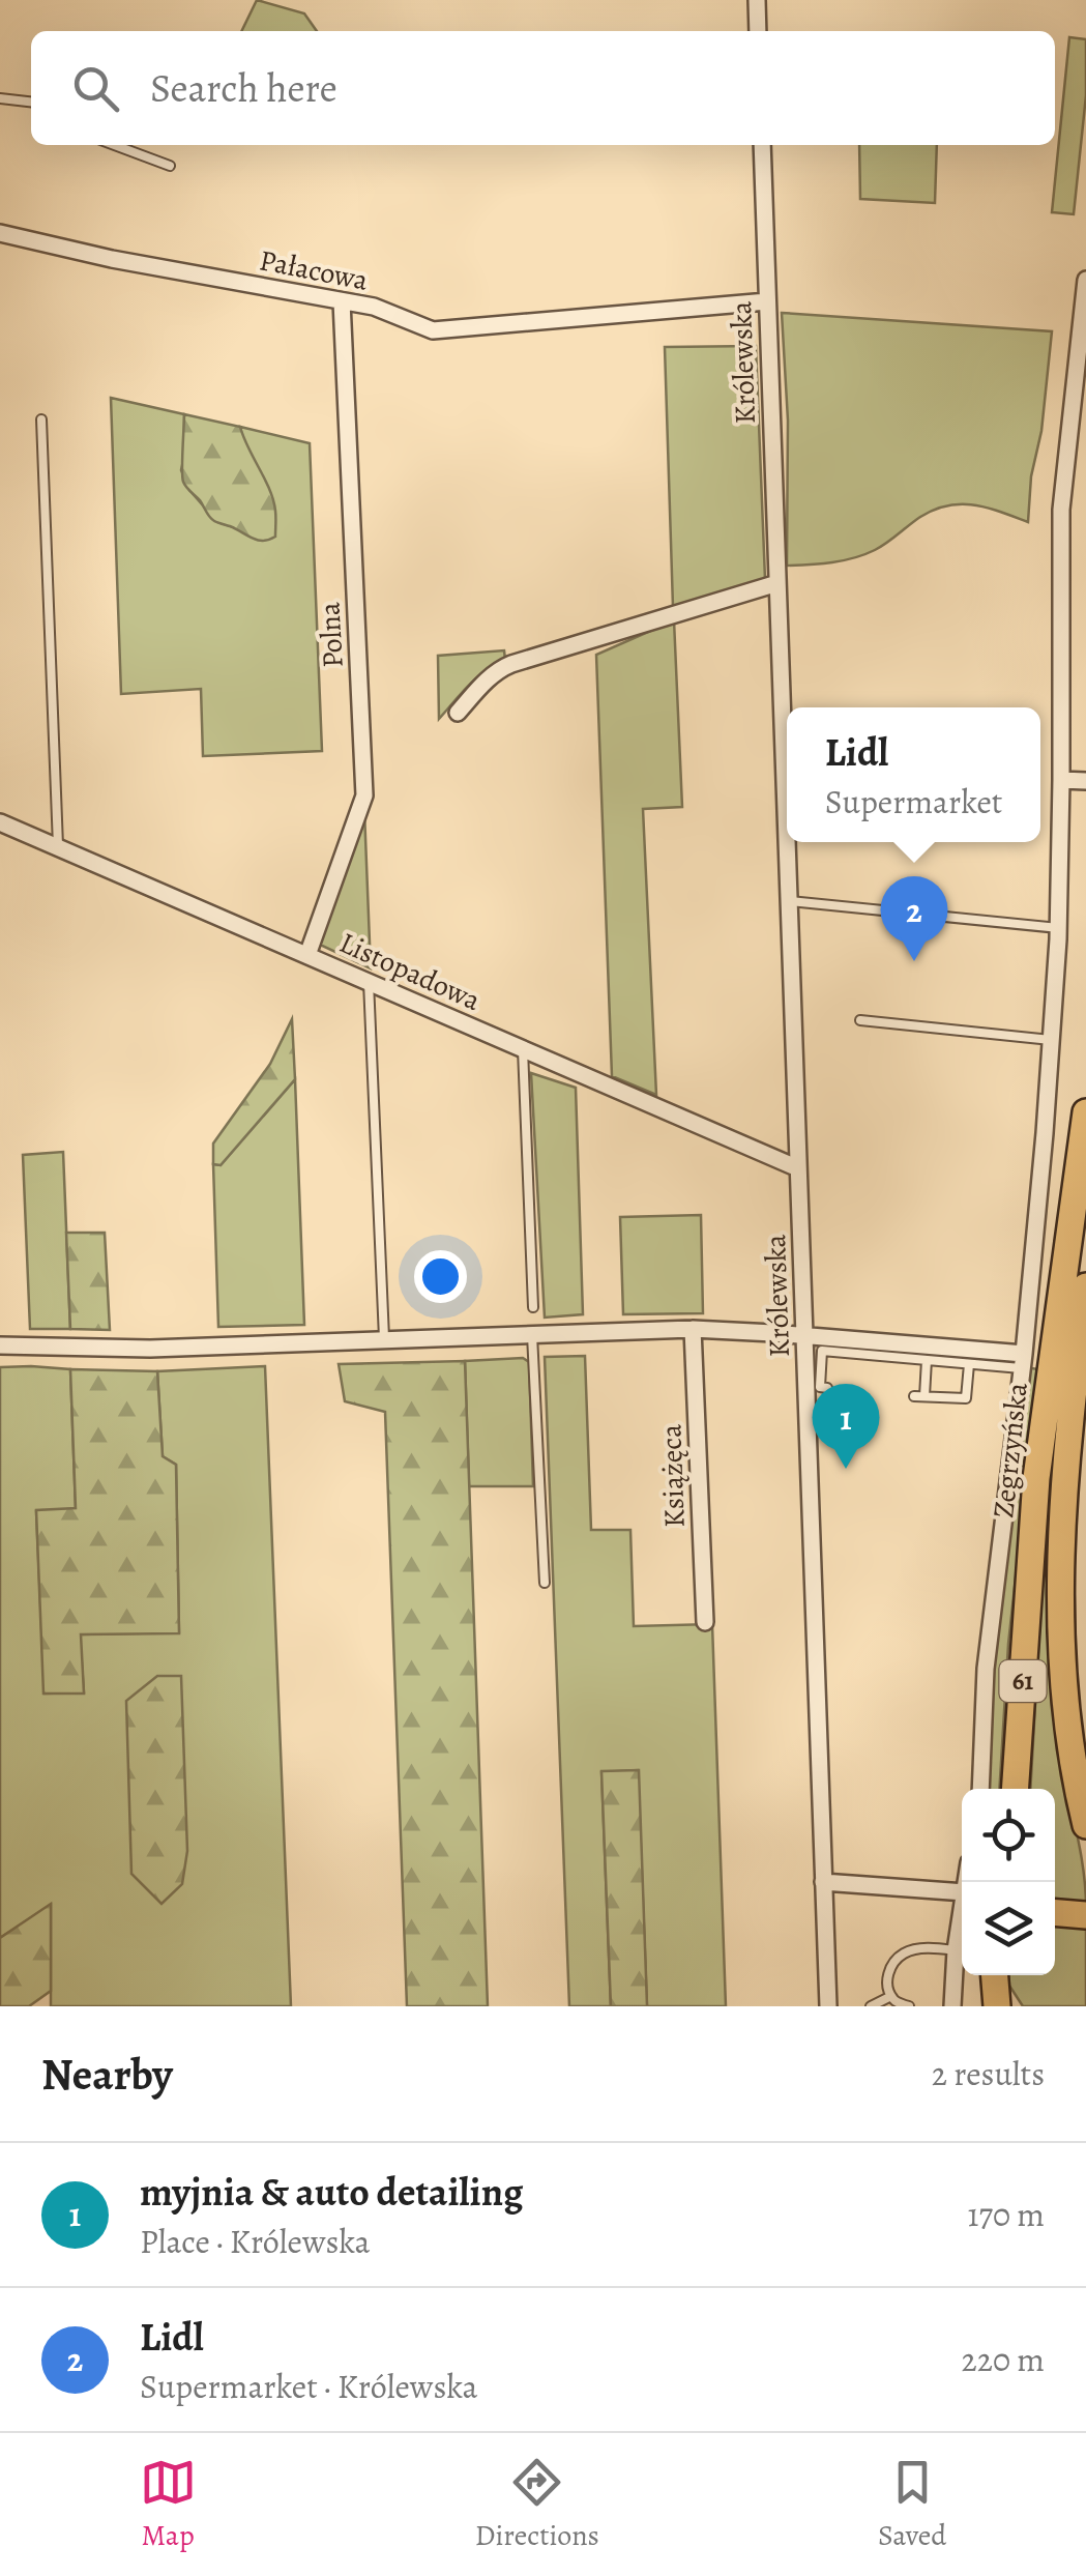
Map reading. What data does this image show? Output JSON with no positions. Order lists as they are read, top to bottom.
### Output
{
  "streets": {
    "main road": ["Zegrzyńska", "61"],
    "street": [
      "Pałacowa",
      "Królewska",
      "Polna",
      "Listopadowa",
      "Książęca"
    ]
  },
  "crossings": [
    ["Pałacowa", "Królewska"],
    ["Pałacowa", "Polna"],
    ["Królewska", "Listopadowa"],
    ["Polna", "Listopadowa"]
  ],
  "page": {
    "search": "Search here",
    "popup": ["Lidl", "Supermarket"],
    "pins": ["2", "1"],
    "heading": ["Nearby", "2 results"],
    "list": [
      {
        "mark": "1",
        "name": "myjnia & auto detailing",
        "note": "Place · Królewska",
        "value": "170 m"
      },
      {
        "mark": "2",
        "name": "Lidl",
        "note": "Supermarket · Królewska",
        "value": "220 m"
      }
    ],
    "nav": ["Map", "Directions", "Saved"]
  }
}
